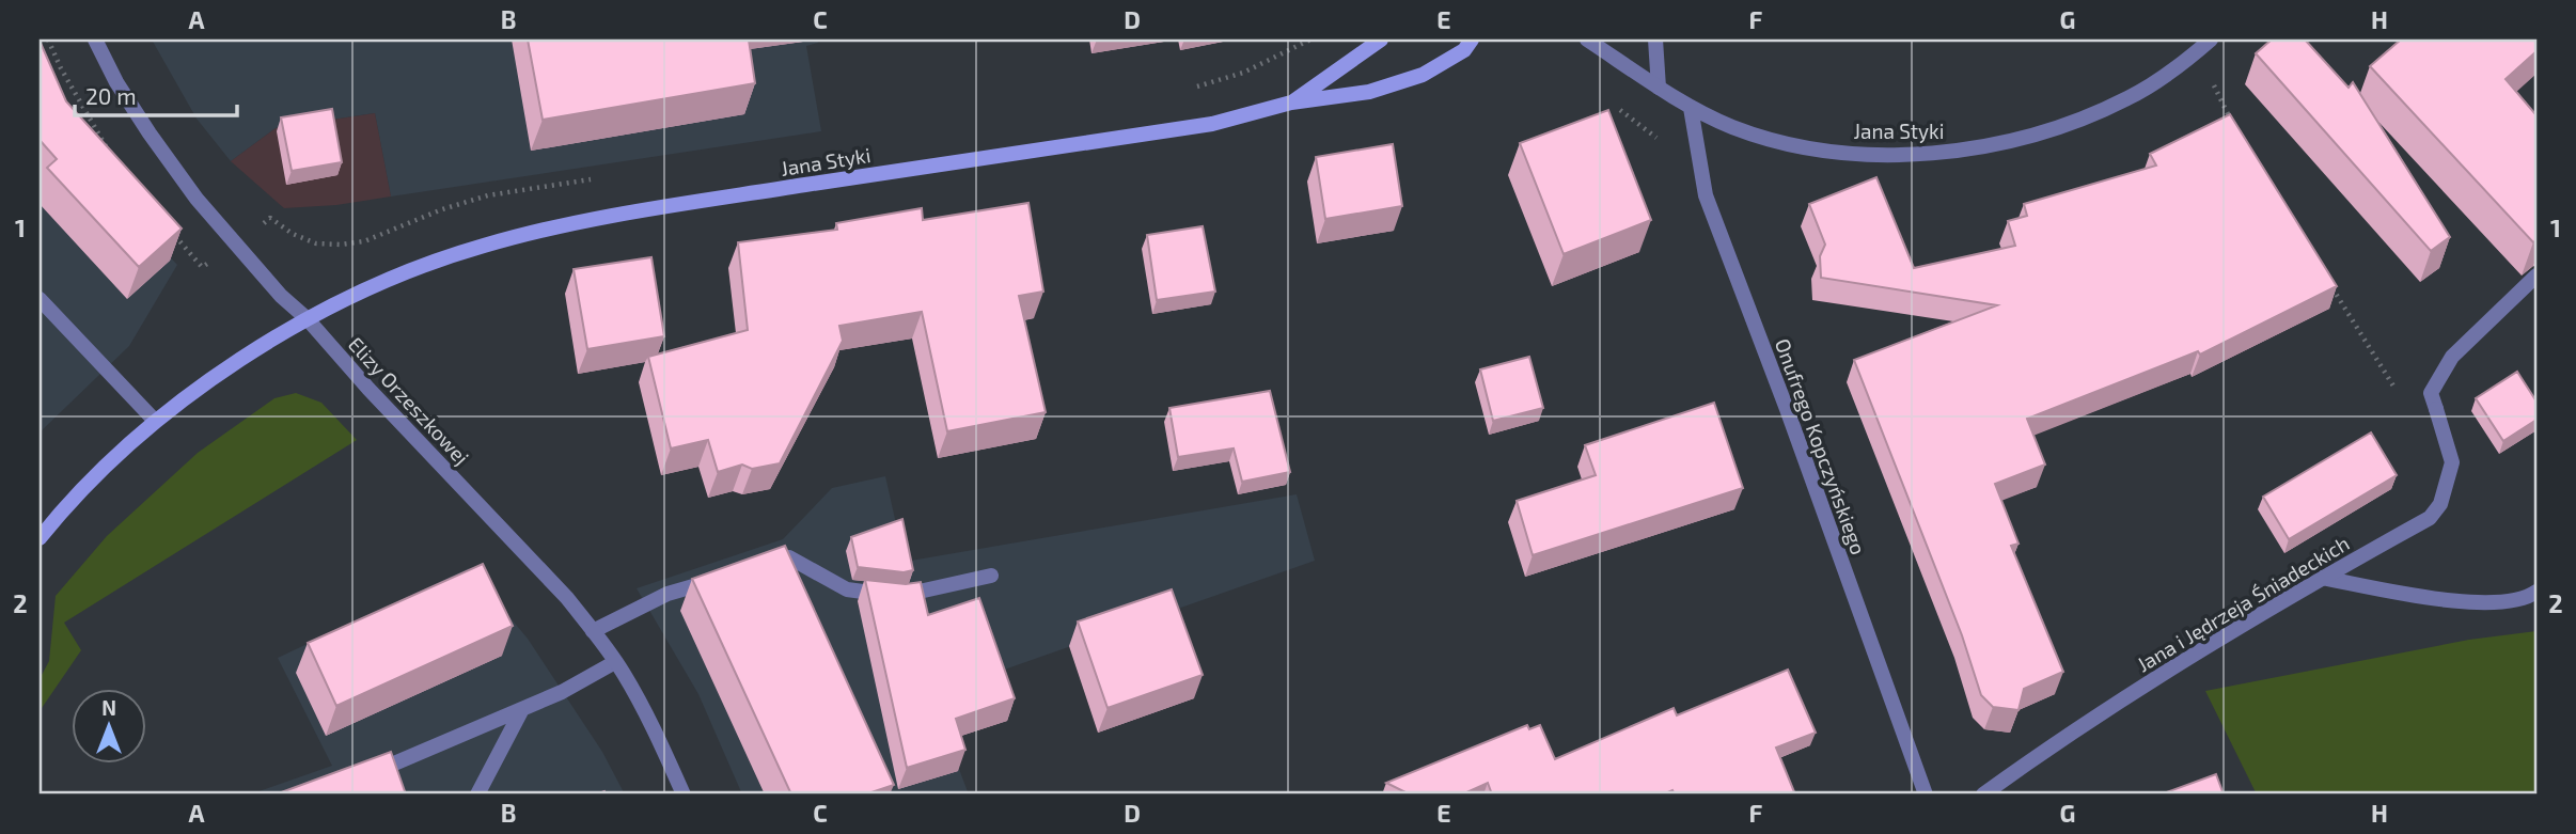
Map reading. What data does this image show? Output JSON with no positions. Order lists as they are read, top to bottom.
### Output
{
  "streets": {
    "street": [
      "Jana Styki",
      "Elizy Orzeszkowej",
      "Onufrego Kopczyńskiego",
      "Jana i Jędrzeja Śniadeckich"
    ]
  },
  "crossings": [
    ["Jana Styki", "Elizy Orzeszkowej"],
    ["Jana Styki", "Onufrego Kopczyńskiego"]
  ],
  "scale_bar": "20 m",
  "north": "top",
  "grid": {
    "columns": [
      "A",
      "B",
      "C",
      "D",
      "E",
      "F",
      "G",
      "H"
    ],
    "rows": ["1", "2"]
  }
}
